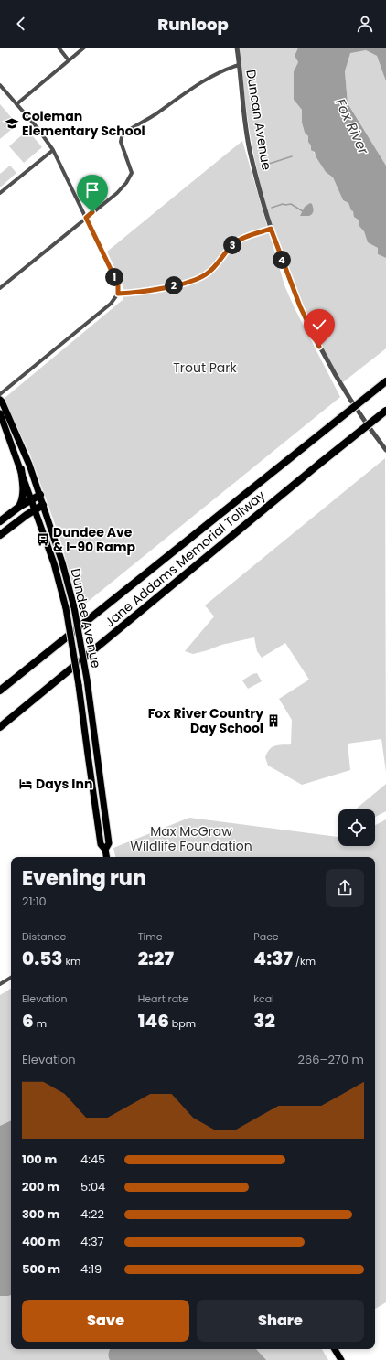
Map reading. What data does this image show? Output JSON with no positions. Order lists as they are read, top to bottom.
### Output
{
  "streets": {
    "highway": ["Jane Addams Memorial Tollway"],
    "main road": ["Dundee Avenue"],
    "street": ["Duncan Avenue"]
  },
  "water": ["Fox River"],
  "parks": ["Trout Park", "Max McGraw Wildlife Foundation"],
  "places": {
    "school or university": ["Coleman Elementary School"],
    "bus stop": ["Dundee Ave & I-90 Ramp"],
    "building": ["Fox River Country Day School"],
    "hotel": ["Days Inn"]
  },
  "page": {
    "header": "Runloop",
    "pins": [
      "3",
      "4",
      "1",
      "2"
    ],
    "heading": ["Evening run", "21:10"],
    "stats": [
      ["Distance", "0.53 km"],
      ["Time", "2:27"],
      ["Pace", "4:37 /km"],
      ["Elevation", "6 m"],
      ["Heart rate", "146 bpm"],
      ["kcal", "32"]
    ],
    "chart": ["Elevation", "266–270 m"],
    "list": [
      {
        "name": "100 m",
        "note": "4:45"
      },
      {
        "name": "200 m",
        "note": "5:04"
      },
      {
        "name": "300 m",
        "note": "4:22"
      },
      {
        "name": "400 m",
        "note": "4:37"
      },
      {
        "name": "500 m",
        "note": "4:19"
      }
    ],
    "buttons": ["Save", "Share"]
  }
}
